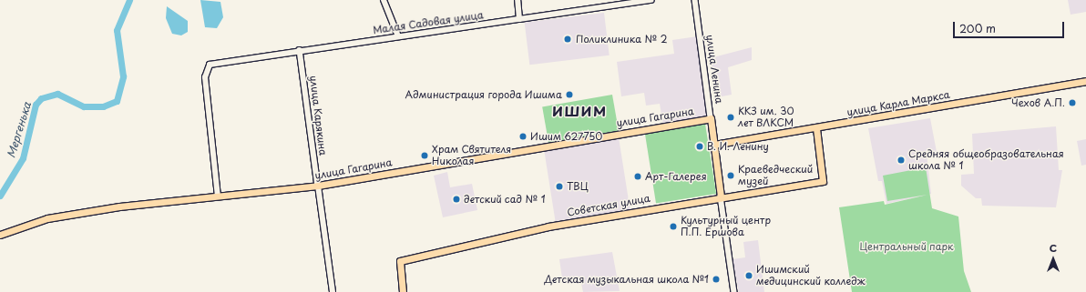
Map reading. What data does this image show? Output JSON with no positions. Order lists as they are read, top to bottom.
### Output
{
  "streets": {
    "main road": [
      "Малая Садовая улица",
      "улица Ленина",
      "улица Карла Маркса",
      "улица Карякина",
      "улица Гагарина",
      "Советская улица"
    ]
  },
  "crossings": [
    ["Малая Садовая улица", "улица Карякина"],
    ["Малая Садовая улица", "улица Гагарина"],
    ["улица Ленина", "улица Карла Маркса"],
    ["улица Ленина", "улица Гагарина"],
    ["улица Ленина", "Советская улица"],
    ["улица Карла Маркса", "Советская улица"],
    ["улица Карякина", "улица Гагарина"]
  ],
  "districts": ["ИШИМ"],
  "water": ["Мергенька"],
  "parks": ["Центральный парк"],
  "places": [
    "Поликлиника № 2",
    "Администрация города Ишима",
    "Чехов А.П.",
    "ККЗ им. 30 лет ВЛКСМ",
    "Ишим 627750",
    "В. И. Ленину",
    "Храм Святителя Николая",
    "Средняя общеобразовательная школа № 1",
    "Краеведческий музей",
    "Арт-Галерея",
    "ТВЦ",
    "детский сад № 1",
    "Культурный центр П.П. Ершова",
    "Ишимский медицинский колледж",
    "Детская музыкальная школа №1"
  ],
  "scale_bar": "200 m",
  "north": "top"
}
